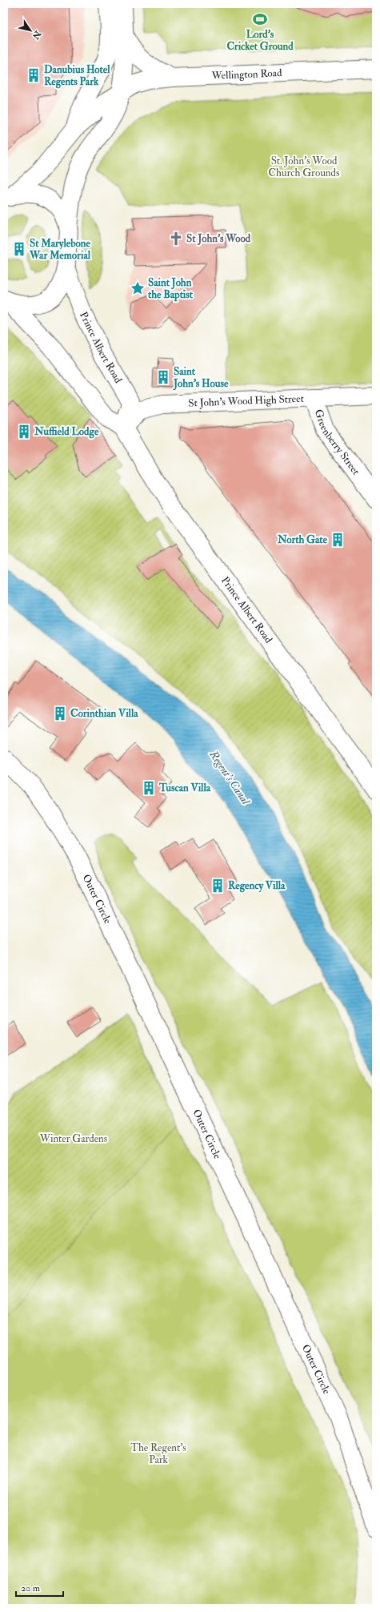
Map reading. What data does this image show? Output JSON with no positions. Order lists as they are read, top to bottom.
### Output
{
  "streets": {
    "main road": [
      "Wellington Road",
      "Prince Albert Road",
      "St John's Wood High Street",
      "Greenberry Street",
      "Outer Circle"
    ]
  },
  "crossings": [
    ["Prince Albert Road", "St John's Wood High Street"],
    ["St John's Wood High Street", "Greenberry Street"]
  ],
  "water": ["Regent's Canal"],
  "parks": ["St. John's Wood Church Grounds", "Winter Gardens", "The Regent's Park"],
  "places": {
    "sports": ["Lord's Cricket Ground"],
    "building": [
      "Danubius Hotel Regents Park",
      "St Marylebone War Memorial",
      "Saint John's House",
      "Nuffield Lodge",
      "North Gate",
      "Corinthian Villa",
      "Tuscan Villa",
      "Regency Villa"
    ],
    "church": ["St John's Wood"],
    "place": ["Saint John the Baptist"]
  },
  "scale_bar": "20 m",
  "north": "bottom right"
}
